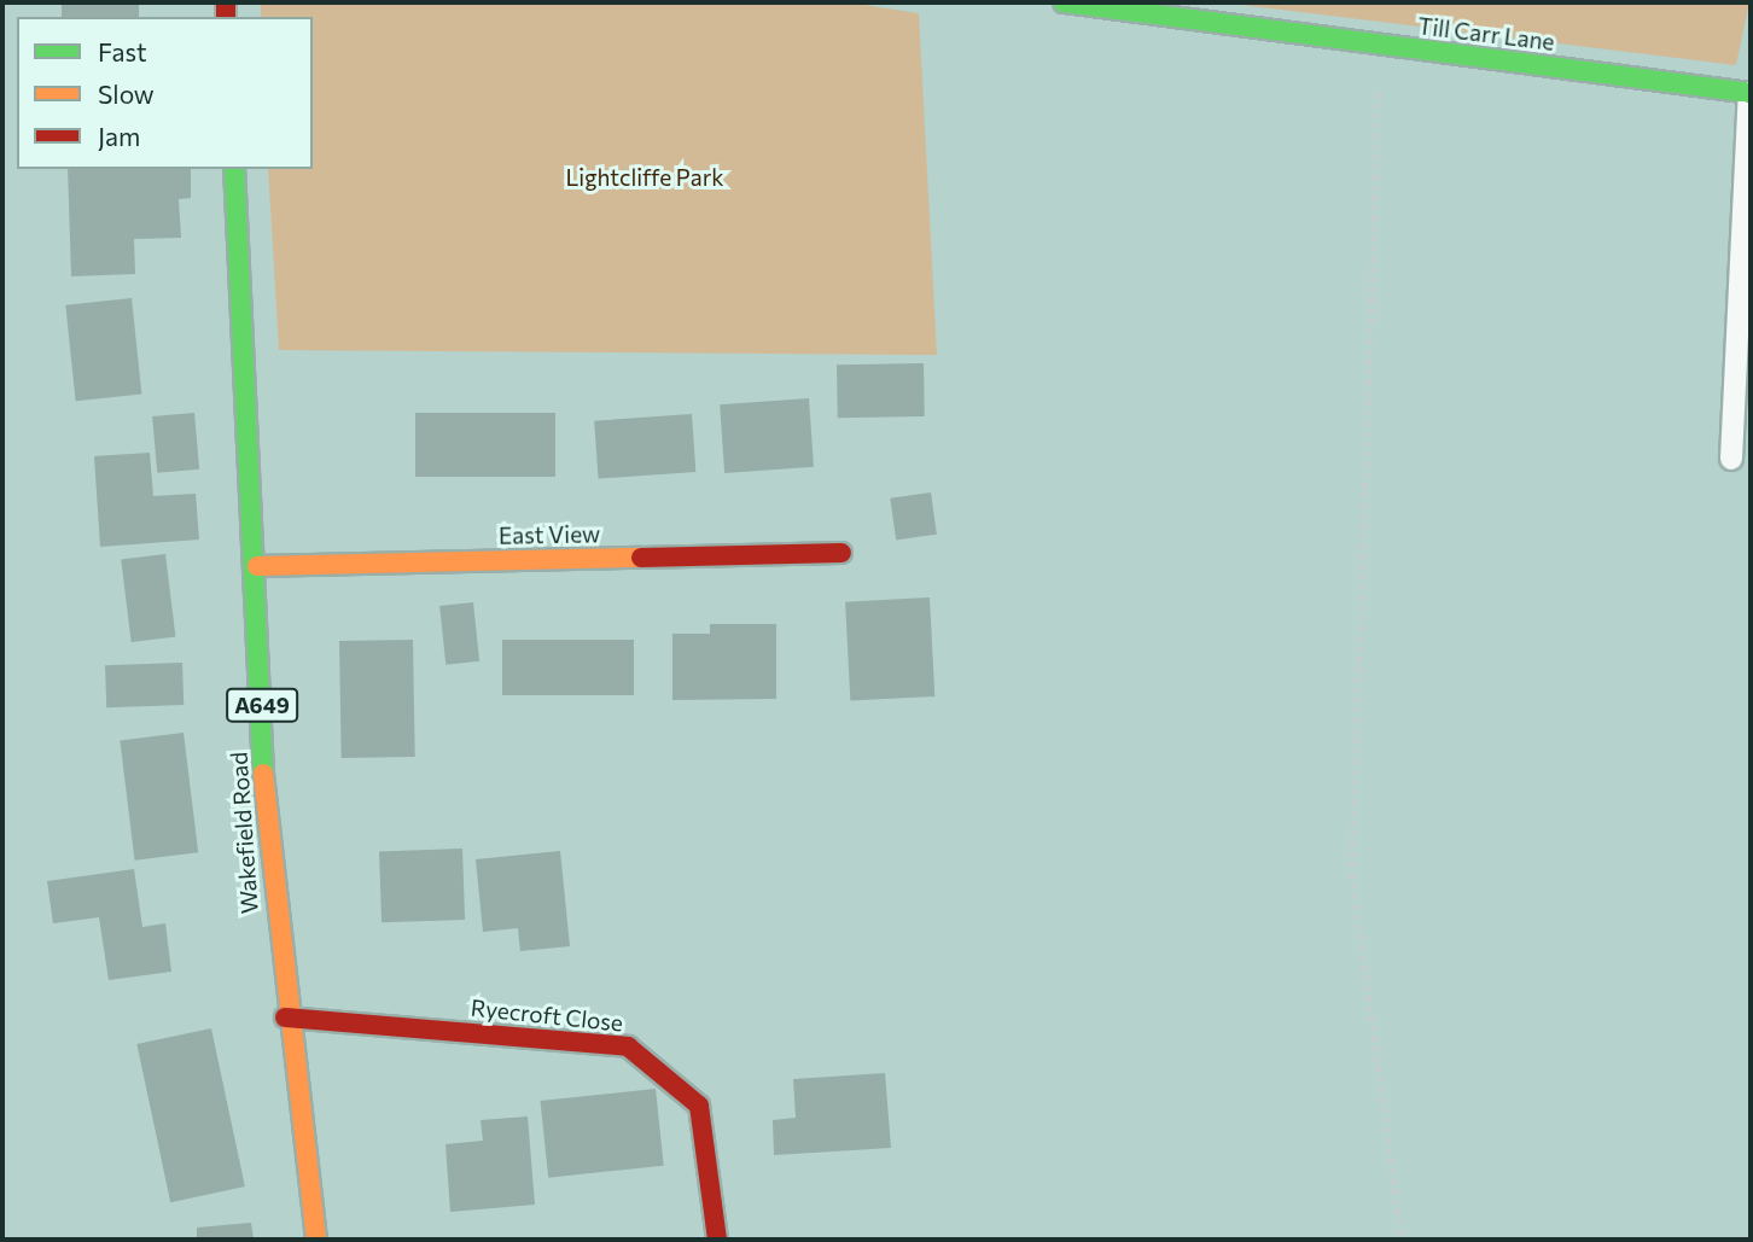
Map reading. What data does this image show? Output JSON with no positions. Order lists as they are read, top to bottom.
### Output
{
  "streets": {
    "street": [
      "Till Carr Lane",
      "East View",
      "A649",
      "Wakefield Road",
      "Ryecroft Close"
    ]
  },
  "crossings": [
    ["East View", "Wakefield Road"],
    ["Wakefield Road", "Ryecroft Close"]
  ],
  "parks": ["Lightcliffe Park"],
  "legend": ["Fast", "Slow", "Jam"]
}
